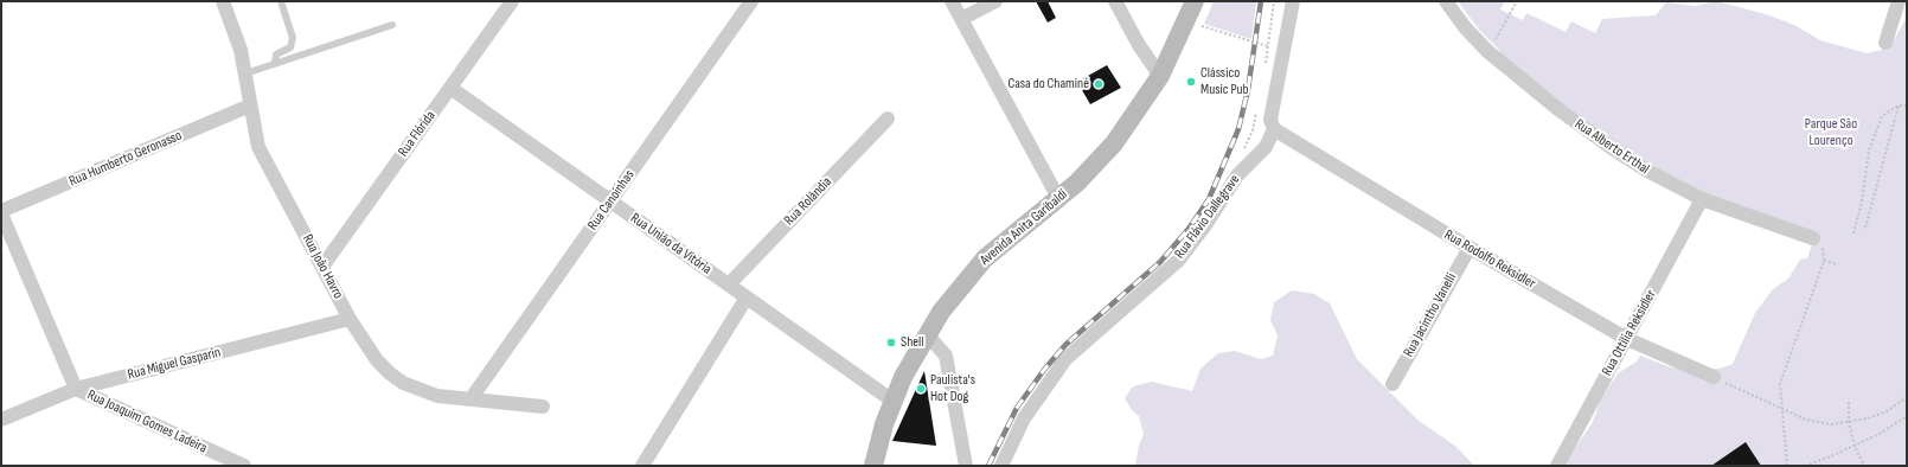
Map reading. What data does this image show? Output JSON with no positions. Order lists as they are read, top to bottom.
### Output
{
  "streets": {
    "main road": ["Avenida Anita Garibaldi"],
    "street": [
      "Rua Flórida",
      "Rua Alberto Erthal",
      "Rua Humberto Geronasso",
      "Rua Canoinhas",
      "Rua Rolândia",
      "Rua Flávio Dallegrave",
      "Rua União da Vitória",
      "Rua Rodolfo Reksidler",
      "Rua João Havro",
      "Rua Jacintho Vanelli",
      "Rua Ottília Reksidler",
      "Rua Miguel Gasparin",
      "Rua Joaquim Gomes Ladeira"
    ]
  },
  "crossings": [
    ["Rua Flórida", "Rua União da Vitória"],
    ["Rua Flórida", "Rua João Havro"],
    ["Rua Alberto Erthal", "Rua Ottília Reksidler"],
    ["Rua Humberto Geronasso", "Rua João Havro"],
    ["Rua Canoinhas", "Rua União da Vitória"],
    ["Rua Canoinhas", "Rua João Havro"],
    ["Rua Rolândia", "Rua União da Vitória"],
    ["Rua Flávio Dallegrave", "Rua Rodolfo Reksidler"],
    ["Avenida Anita Garibaldi", "Rua União da Vitória"],
    ["Rua Rodolfo Reksidler", "Rua Jacintho Vanelli"],
    ["Rua Rodolfo Reksidler", "Rua Ottília Reksidler"],
    ["Rua João Havro", "Rua Miguel Gasparin"],
    ["Rua Miguel Gasparin", "Rua Joaquim Gomes Ladeira"]
  ],
  "parks": ["Parque São Lourenço"],
  "places": [
    "Clássico Music Pub",
    "Casa do Chaminé",
    "Shell",
    "Paulista's Hot Dog"
  ]
}
